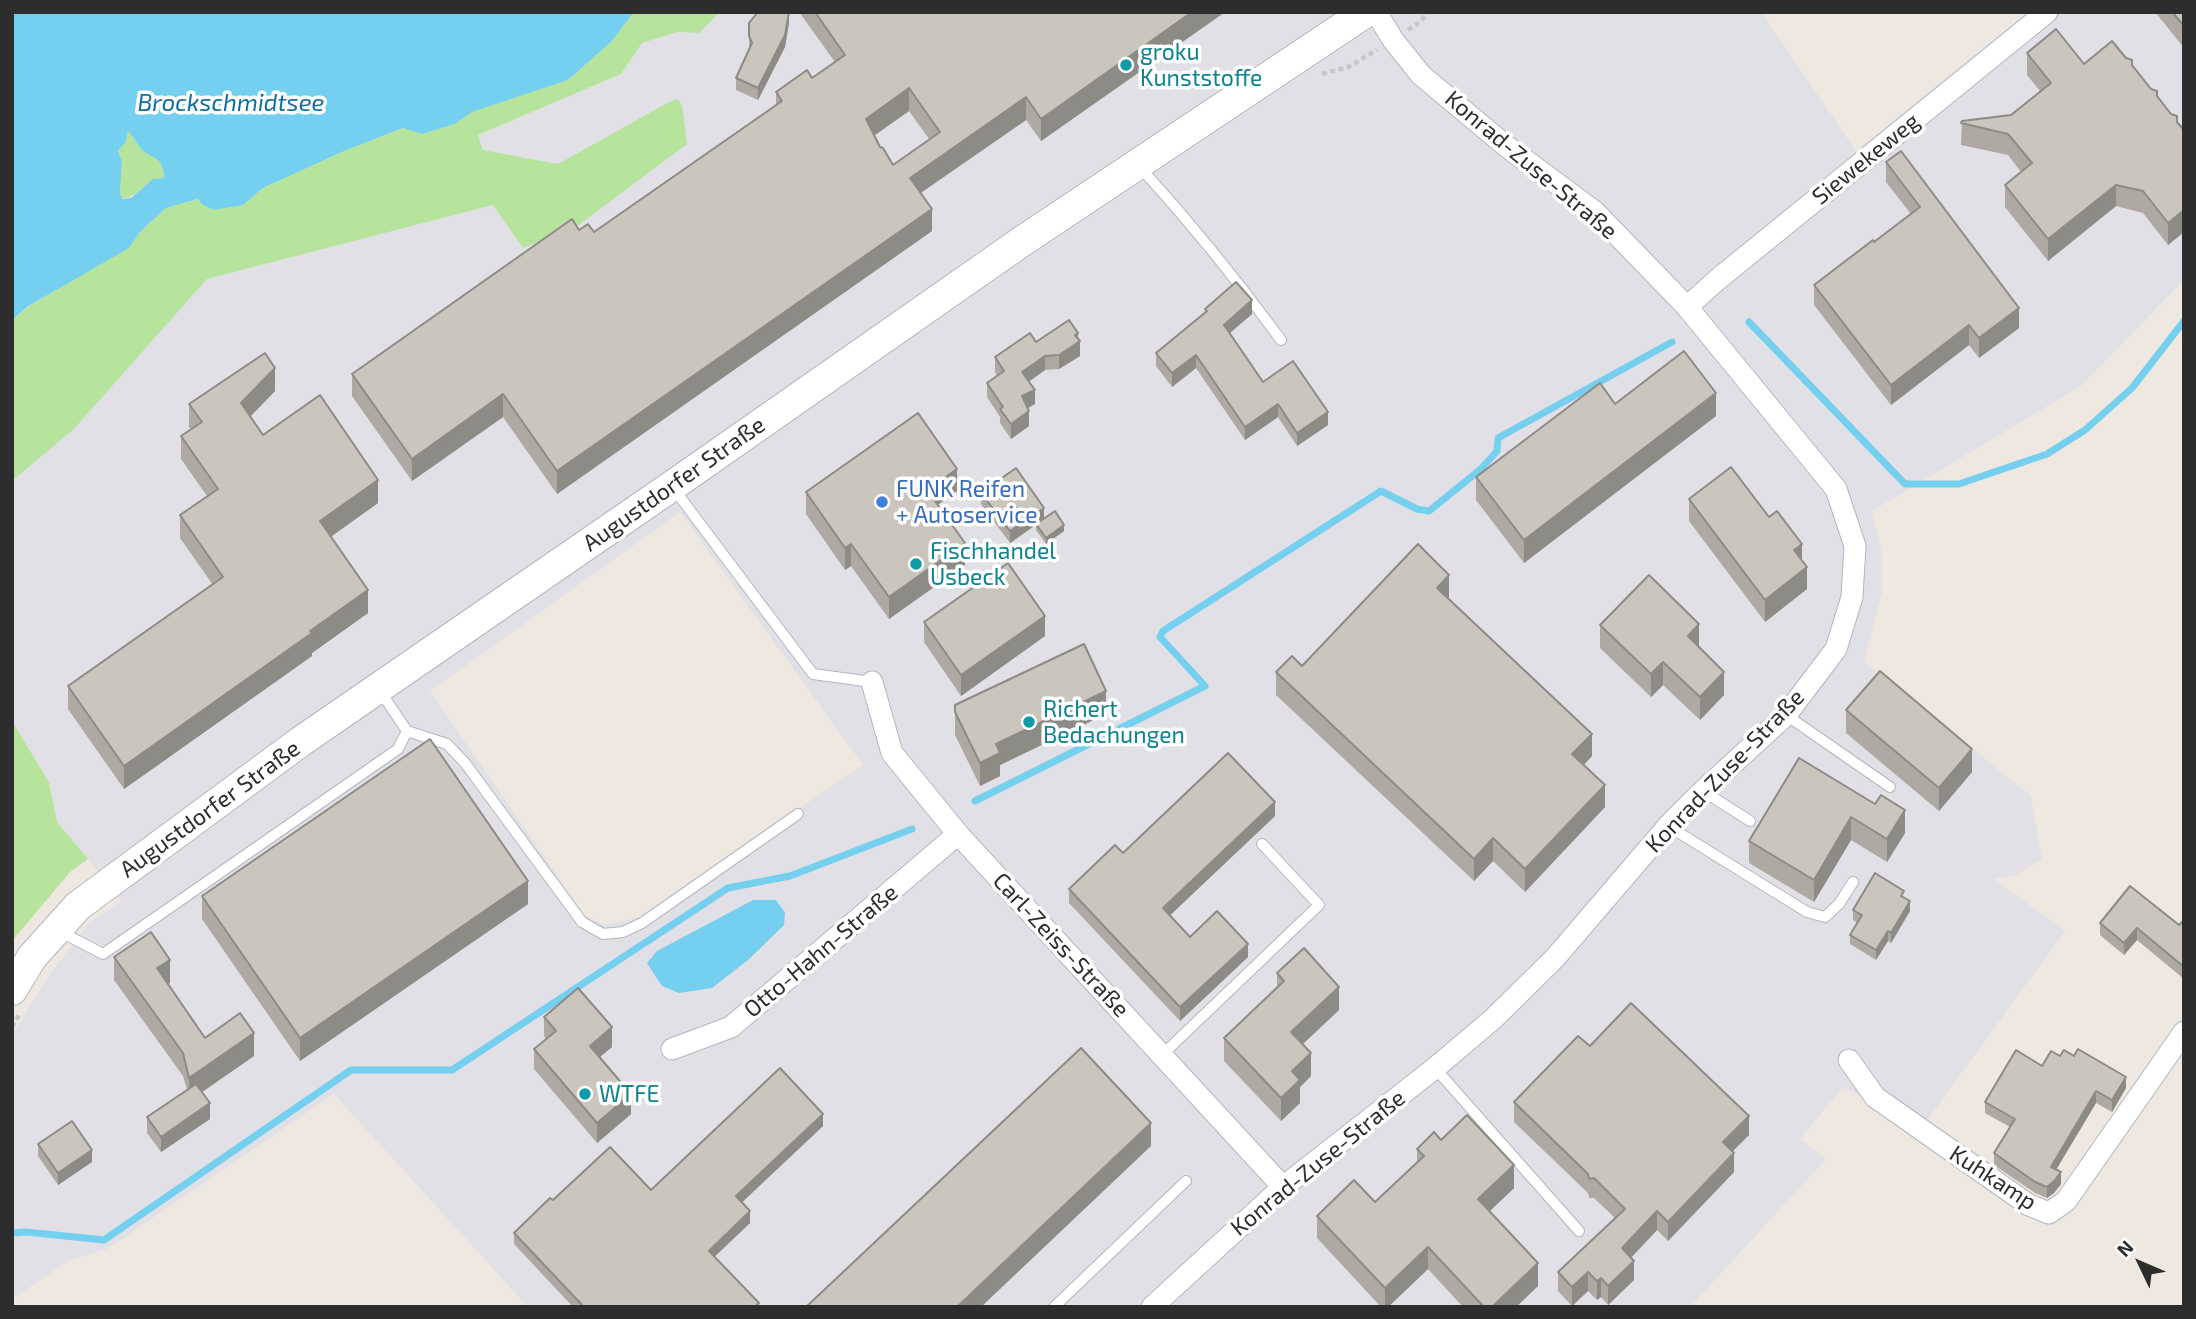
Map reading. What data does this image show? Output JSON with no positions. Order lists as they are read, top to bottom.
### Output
{
  "streets": {
    "main road": ["Augustdorfer Straße"],
    "street": [
      "Siewekeweg",
      "Konrad-Zuse-Straße",
      "Carl-Zeiss-Straße",
      "Otto-Hahn-Straße",
      "Kuhkamp"
    ]
  },
  "crossings": [
    ["Siewekeweg", "Konrad-Zuse-Straße"],
    ["Konrad-Zuse-Straße", "Carl-Zeiss-Straße"],
    ["Carl-Zeiss-Straße", "Otto-Hahn-Straße"]
  ],
  "water": ["Brockschmidtsee"],
  "places": [
    "groku Kunststoffe",
    "FUNK Reifen + Autoservice",
    "Fischhandel Usbeck",
    "Richert Bedachungen",
    "WTFE"
  ],
  "north": "top left"
}
